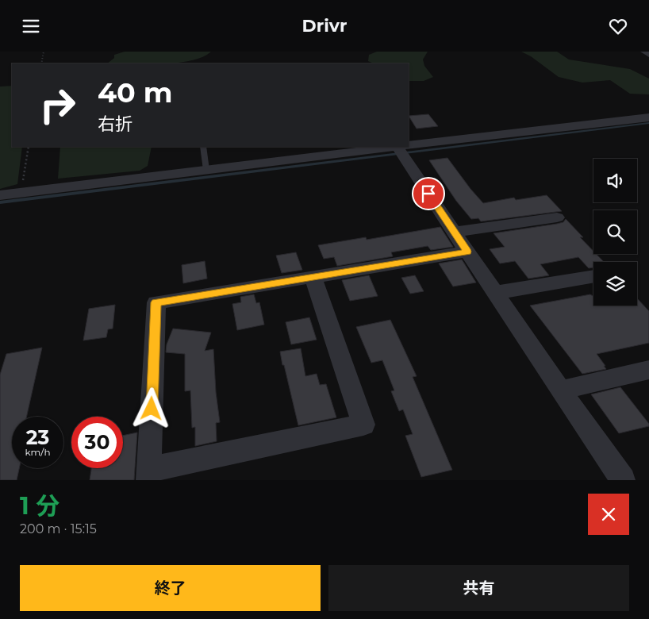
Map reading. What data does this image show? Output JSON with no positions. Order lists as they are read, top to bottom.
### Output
{
  "page": {
    "header": "Drivr",
    "turn": ["40 m", "右折"],
    "speed": "23 km/h",
    "limit": "30",
    "heading": ["1 分", "200 m · 15:15"],
    "buttons": ["終了", "共有"]
  }
}
